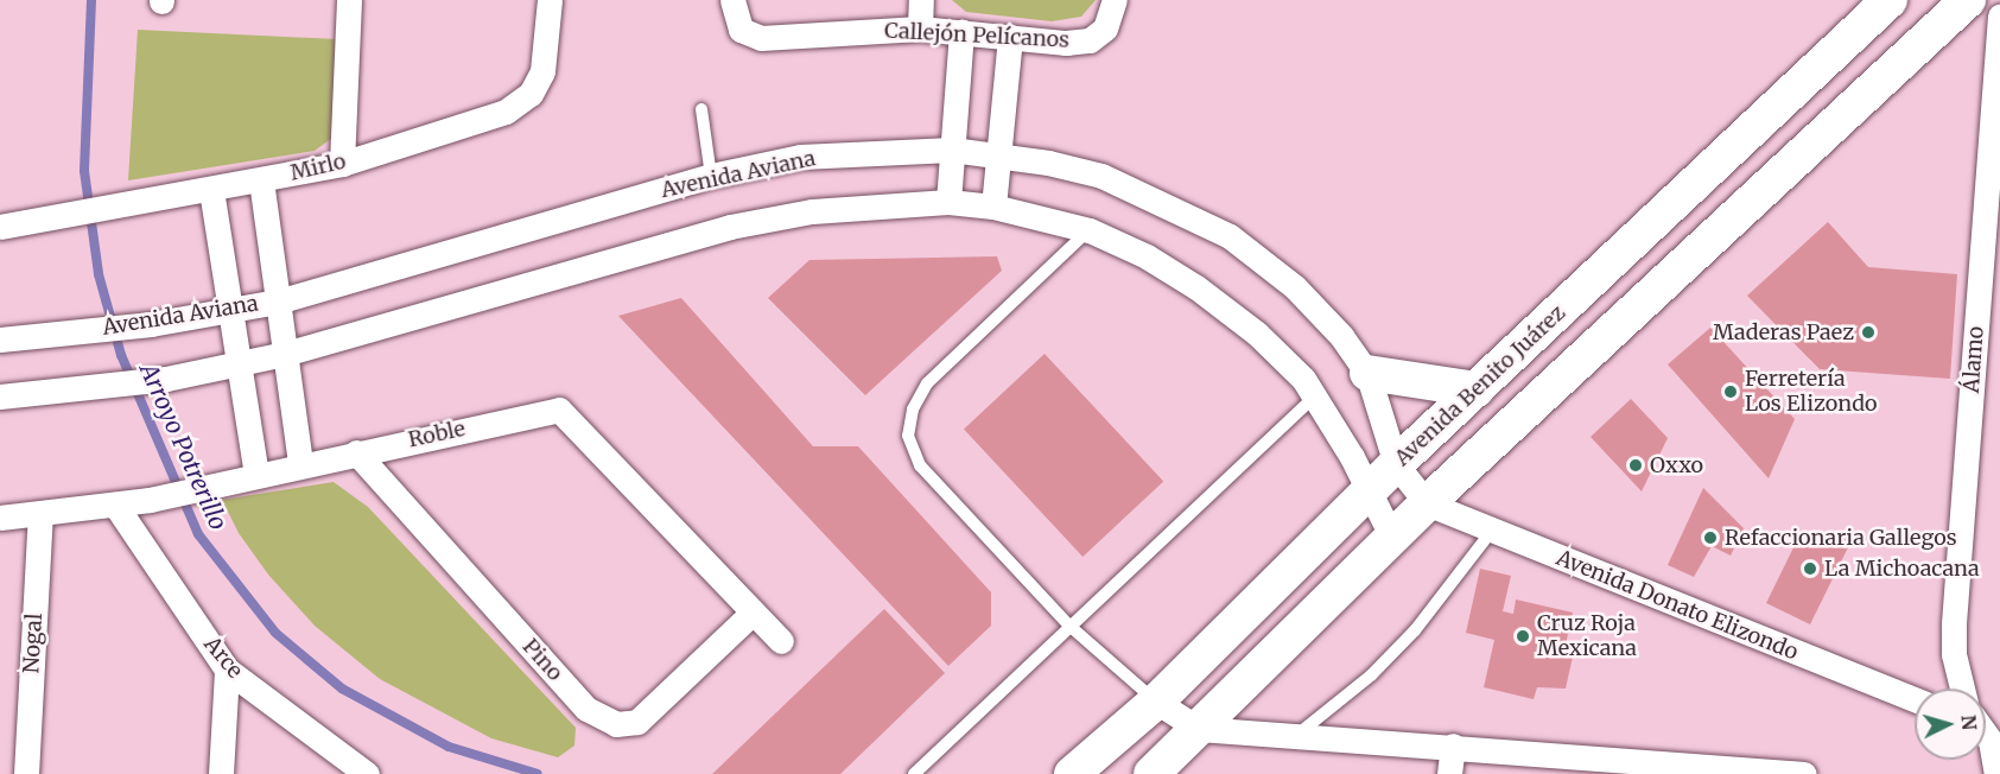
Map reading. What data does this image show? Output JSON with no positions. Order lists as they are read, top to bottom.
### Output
{
  "streets": {
    "street": [
      "Callejón Pelícanos",
      "Mirlo",
      "Avenida Aviana",
      "Álamo",
      "Avenida Benito Juárez",
      "Roble",
      "Avenida Donato Elizondo",
      "Nogal",
      "Arce",
      "Pino"
    ]
  },
  "crossings": [
    ["Avenida Aviana", "Avenida Benito Juárez"],
    ["Roble", "Nogal"],
    ["Roble", "Arce"],
    ["Roble", "Pino"]
  ],
  "water": ["Arroyo Potrerillo"],
  "places": [
    "Maderas Paez",
    "Ferretería Los Elizondo",
    "Oxxo",
    "Refaccionaria Gallegos",
    "La Michoacana",
    "Cruz Roja Mexicana"
  ],
  "north": "right"
}
